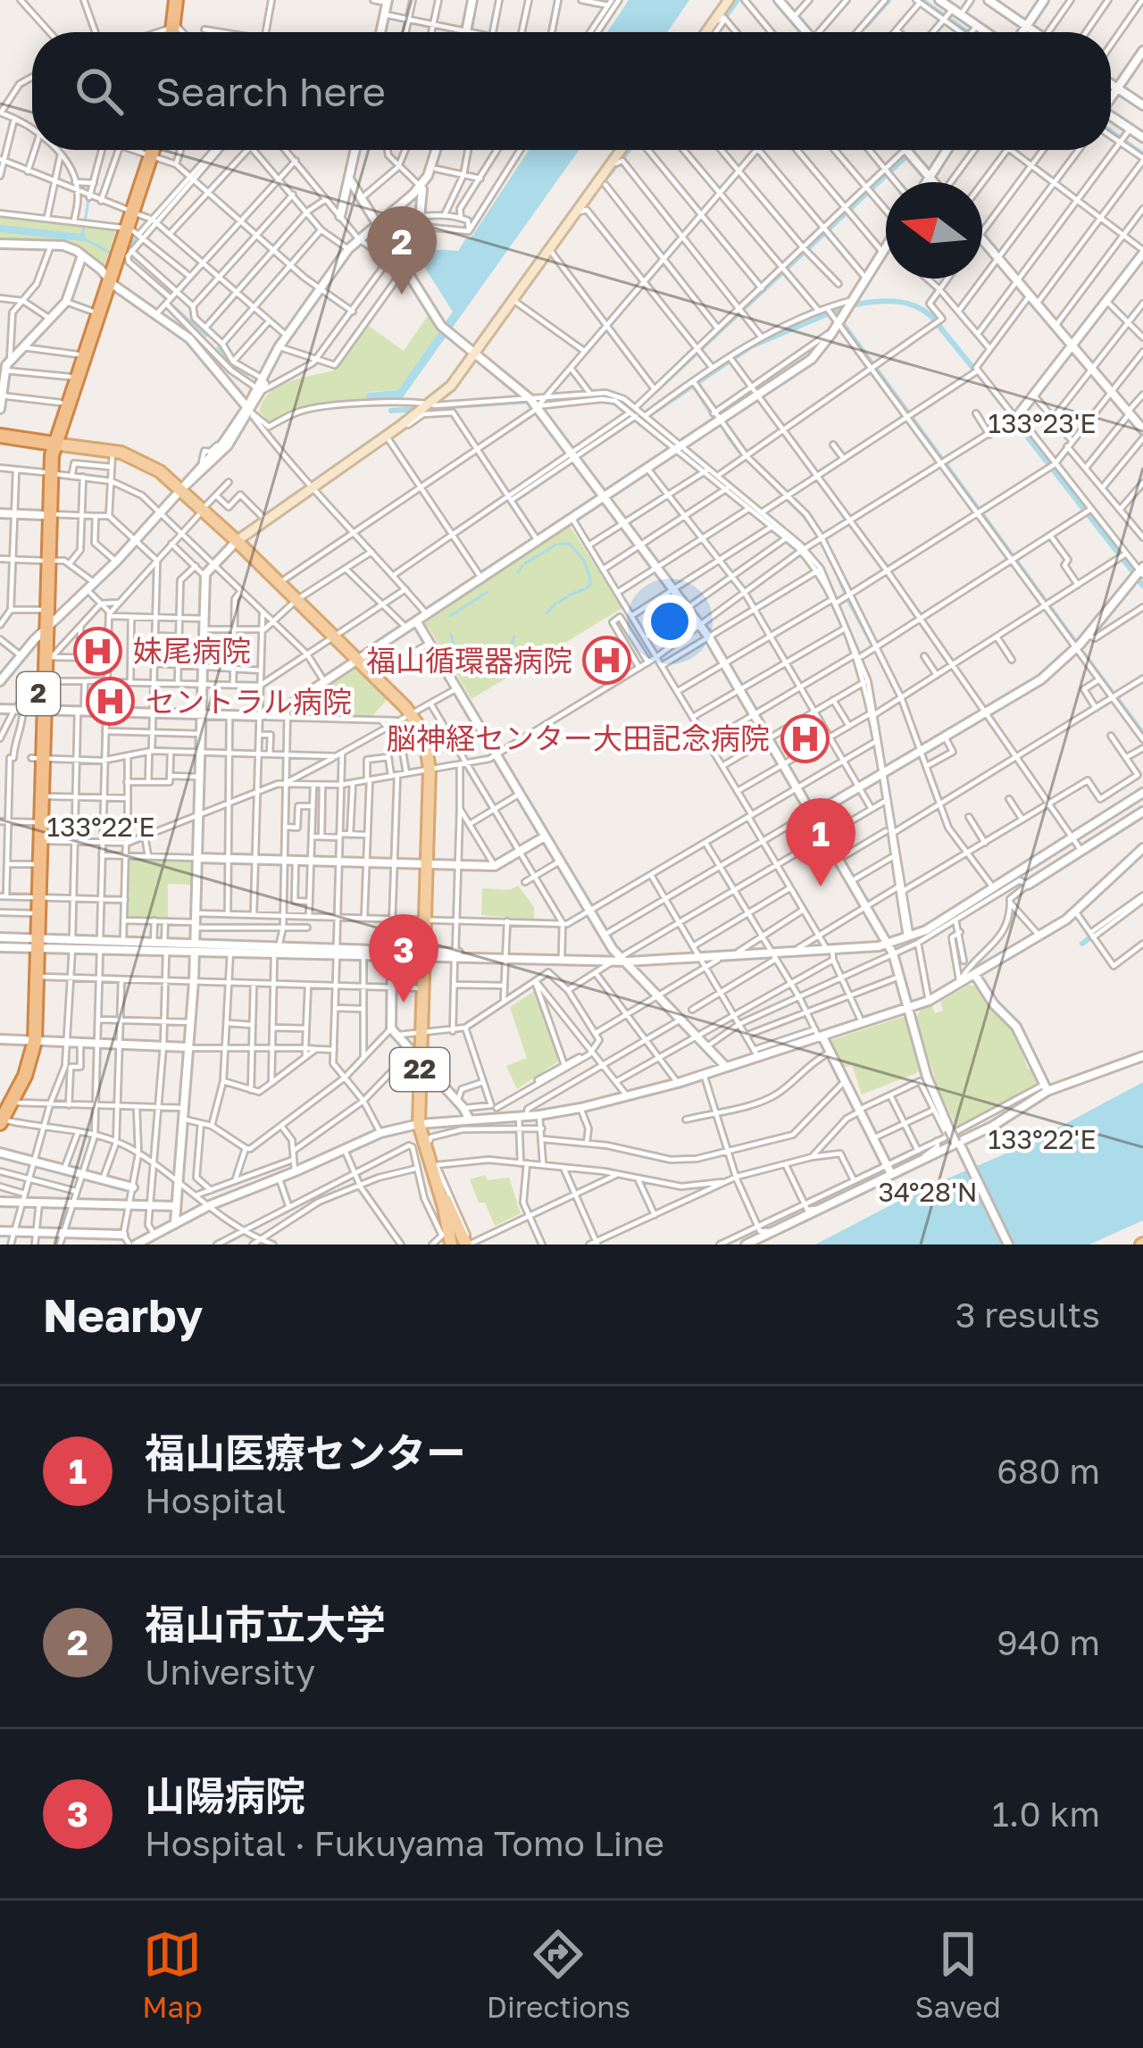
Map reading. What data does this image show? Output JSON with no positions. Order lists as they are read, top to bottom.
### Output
{
  "streets": {
    "highway": ["2"],
    "main road": ["22"]
  },
  "crossings": [
    ["2", "22"]
  ],
  "places": {
    "hospital": [
      "妹尾病院",
      "福山循環器病院",
      "セントラル病院",
      "脳神経センター大田記念病院"
    ]
  },
  "north": "left",
  "page": {
    "search": "Search here",
    "pins": ["2", "1", "3"],
    "heading": ["Nearby", "3 results"],
    "list": [
      {
        "mark": "1",
        "name": "福山医療センター",
        "note": "Hospital",
        "value": "680 m"
      },
      {
        "mark": "2",
        "name": "福山市立大学",
        "note": "University",
        "value": "940 m"
      },
      {
        "mark": "3",
        "name": "山陽病院",
        "note": "Hospital · Fukuyama Tomo Line",
        "value": "1.0 km"
      }
    ],
    "nav": ["Map", "Directions", "Saved"]
  },
  "coordinates": ["133°23'E", "133°22'E", "34°28'N"]
}
